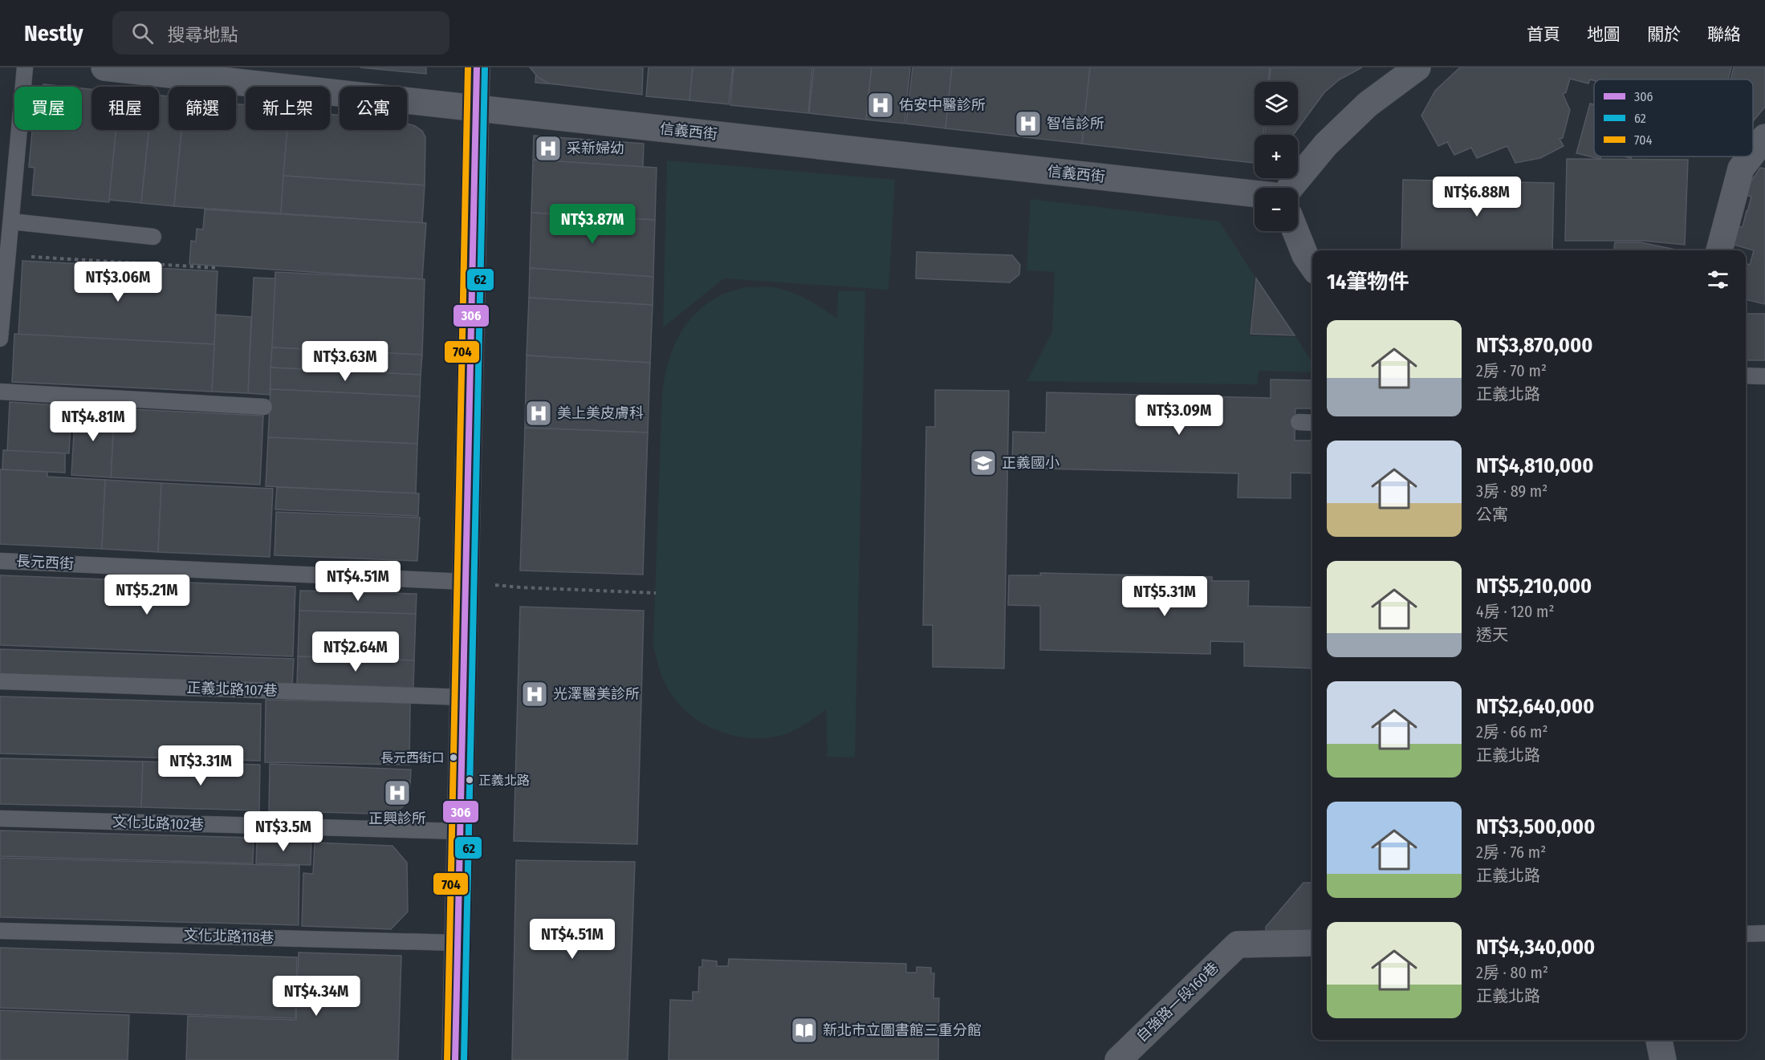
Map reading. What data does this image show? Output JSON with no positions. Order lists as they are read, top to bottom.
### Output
{
  "streets": {
    "street": ["信義西街", "自強路一段160巷"],
    "lane": [
      "長元西街",
      "正義北路107巷",
      "文化北路102巷",
      "文化北路118巷"
    ]
  },
  "places": {
    "hospital": [
      "佑安中醫診所",
      "智信診所",
      "采新婦幼",
      "美上美皮膚科",
      "光澤醫美診所",
      "正興診所"
    ],
    "school or university": ["正義國小"],
    "other": ["長元西街口", "正義北路"],
    "library": ["新北市立圖書館三重分館"]
  },
  "lines": ["transit line 306", "transit line 62", "transit line 704"],
  "legend": ["306", "62", "704"],
  "page": {
    "header": "Nestly",
    "search": "搜尋地點",
    "nav": [
      "首頁",
      "地圖",
      "關於",
      "聯絡"
    ],
    "map_buttons": ["+", "−"],
    "chip": [
      "買屋",
      "租屋",
      "篩選",
      "新上架",
      "公寓"
    ],
    "price": [
      "NT$6.88M",
      "NT$3.87M",
      "NT$3.06M",
      "NT$3.63M",
      "NT$3.09M",
      "NT$4.81M",
      "NT$4.51M",
      "NT$5.21M",
      "NT$5.31M",
      "NT$2.64M",
      "NT$3.31M",
      "NT$3.5M",
      "NT$4.51M",
      "NT$4.34M"
    ],
    "heading": "14筆物件",
    "list": [
      {
        "name": "NT$3,870,000",
        "note": "2房 · 70 m² · 正義北路"
      },
      {
        "name": "NT$4,810,000",
        "note": "3房 · 89 m² · 公寓"
      },
      {
        "name": "NT$5,210,000",
        "note": "4房 · 120 m² · 透天"
      },
      {
        "name": "NT$2,640,000",
        "note": "2房 · 66 m² · 正義北路"
      },
      {
        "name": "NT$3,500,000",
        "note": "2房 · 76 m² · 正義北路"
      },
      {
        "name": "NT$4,340,000",
        "note": "2房 · 80 m² · 正義北路"
      }
    ]
  }
}
